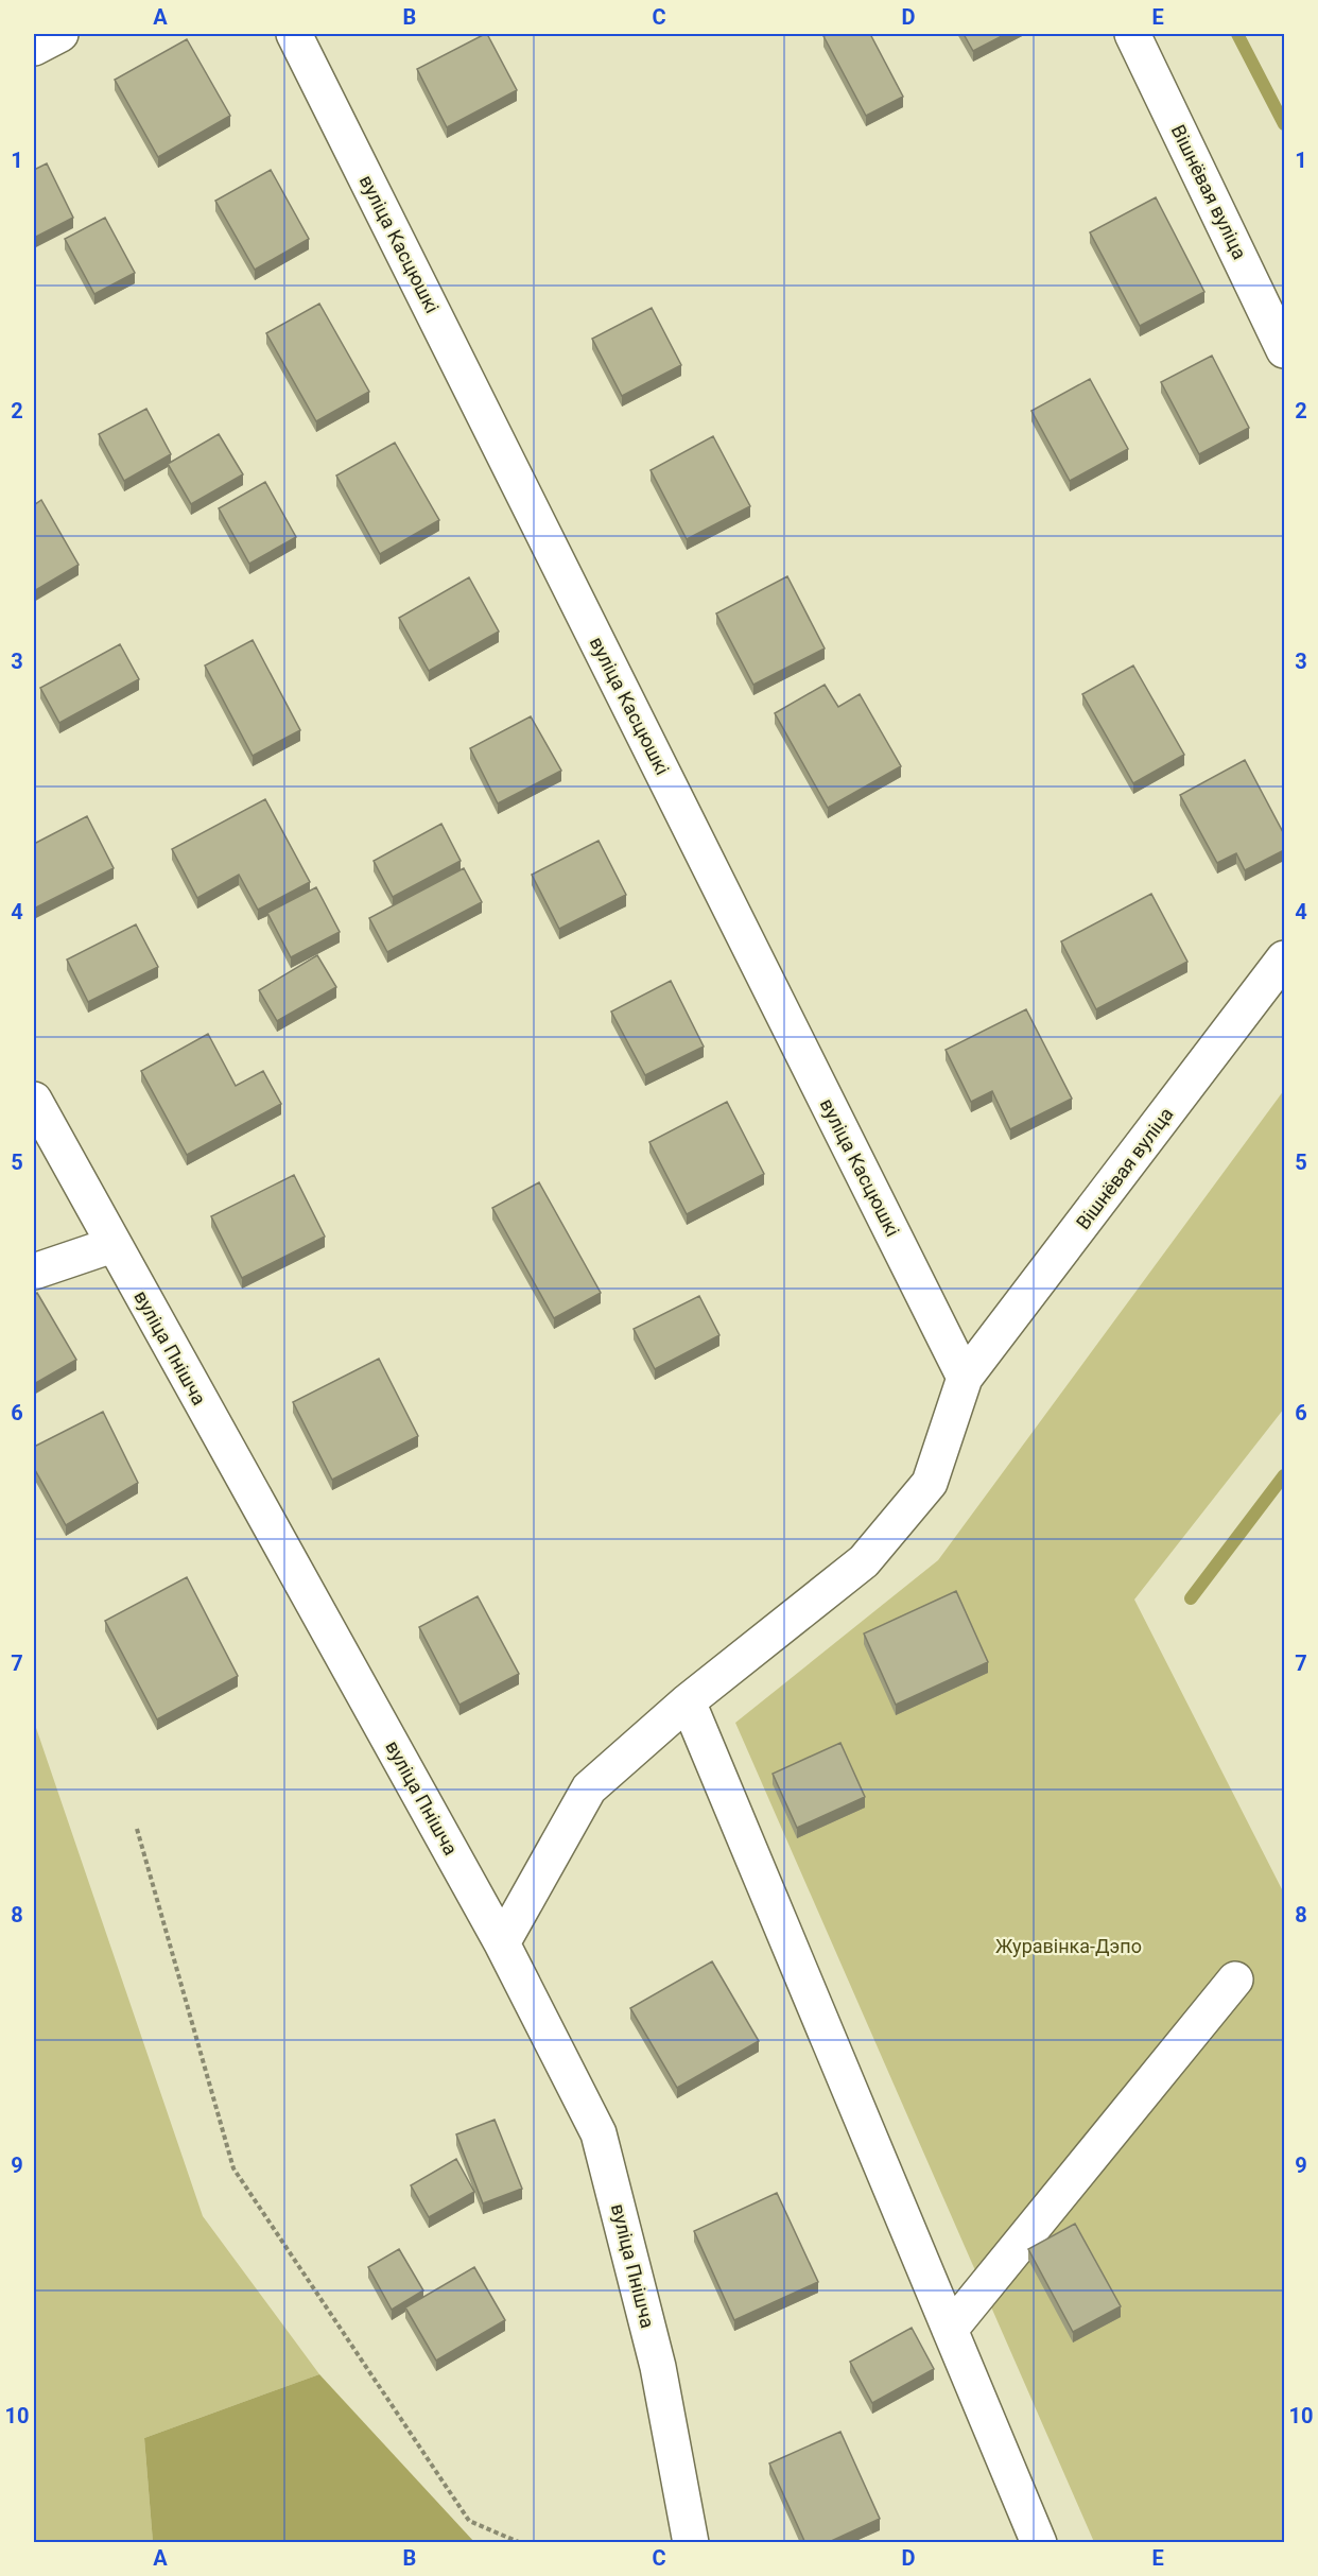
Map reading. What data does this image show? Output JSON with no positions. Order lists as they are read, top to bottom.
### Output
{
  "streets": {
    "street": ["Вішнёвая вуліца", "вуліца Касцюшкі", "вуліца Пнішча"]
  },
  "crossings": [
    ["Вішнёвая вуліца", "вуліца Касцюшкі"],
    ["Вішнёвая вуліца", "вуліца Пнішча"]
  ],
  "parks": ["Журавінка-Дэпо"],
  "grid": {
    "columns": [
      "A",
      "B",
      "C",
      "D",
      "E"
    ],
    "rows": [
      "1",
      "2",
      "3",
      "4",
      "5",
      "6",
      "7",
      "8",
      "9",
      "10"
    ]
  }
}
